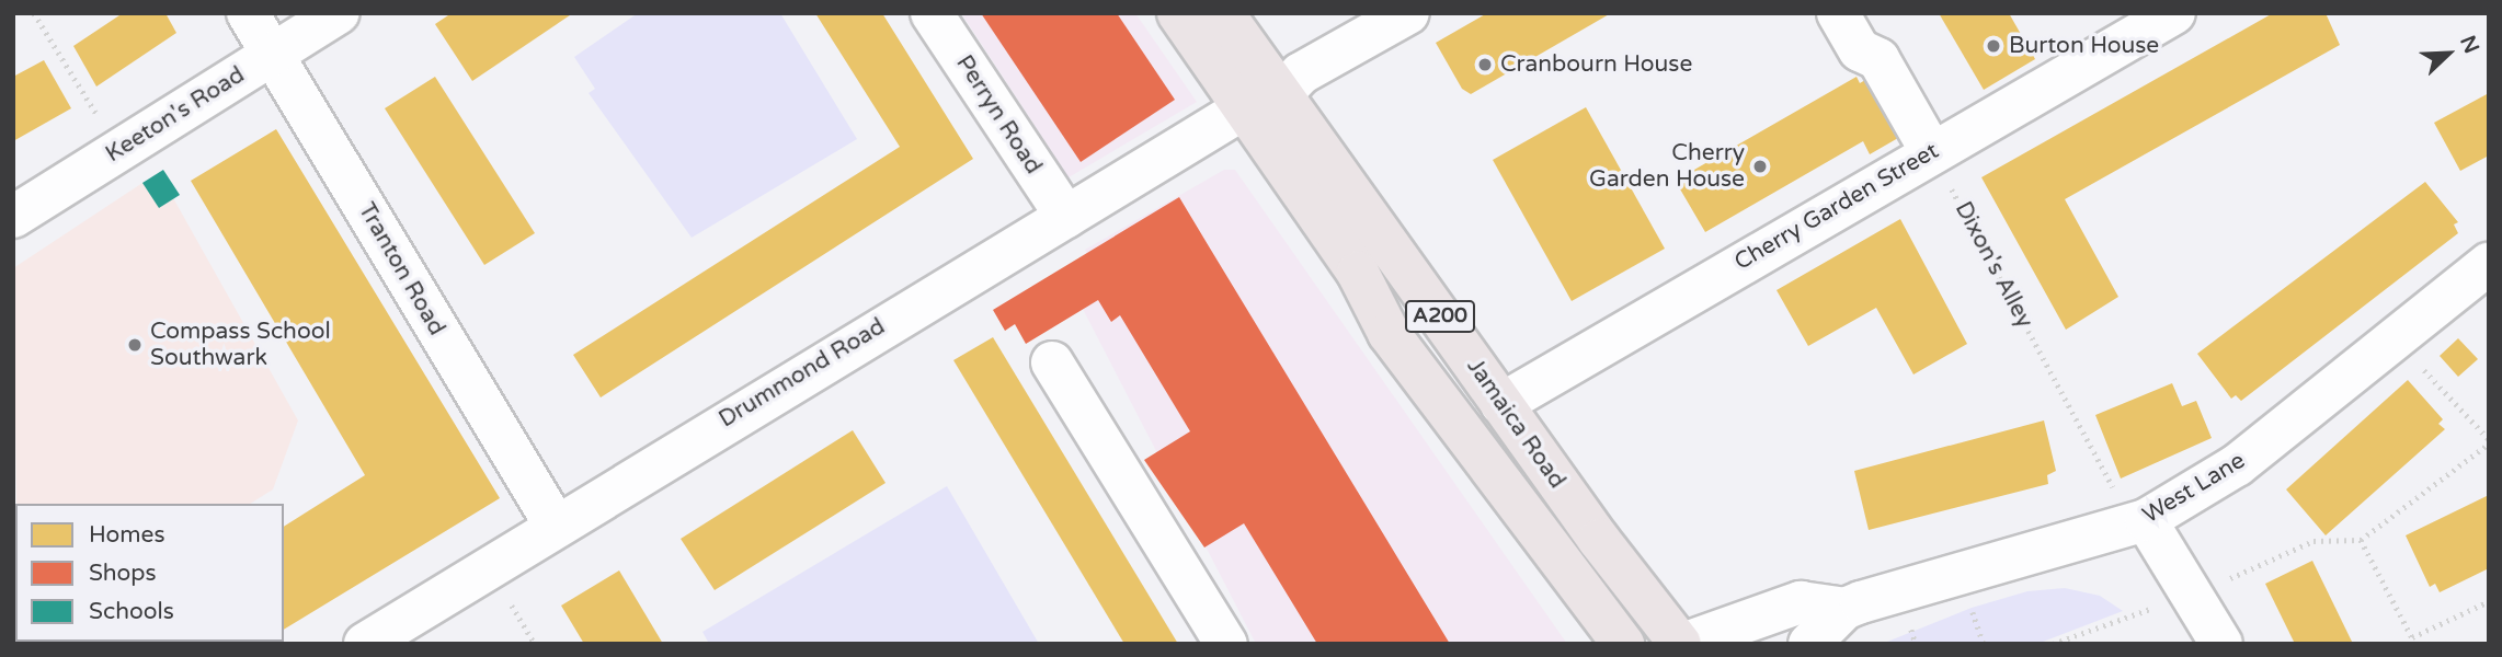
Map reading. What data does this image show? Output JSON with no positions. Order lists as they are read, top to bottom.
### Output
{
  "streets": {
    "main road": ["A200", "Jamaica Road"],
    "street": [
      "Keeton's Road",
      "Perryn Road",
      "Cherry Garden Street",
      "Tranton Road",
      "Drummond Road",
      "West Lane"
    ],
    "path": ["Dixon's Alley"]
  },
  "crossings": [
    ["Keeton's Road", "Tranton Road"],
    ["Perryn Road", "Drummond Road"],
    ["Cherry Garden Street", "Dixon's Alley"],
    ["Cherry Garden Street", "Jamaica Road"],
    ["Dixon's Alley", "West Lane"],
    ["Tranton Road", "Drummond Road"],
    ["Drummond Road", "Jamaica Road"],
    ["Jamaica Road", "West Lane"]
  ],
  "places": [
    "Burton House",
    "Cranbourn House",
    "Cherry Garden House",
    "Compass School Southwark"
  ],
  "legend": ["Homes", "Shops", "Schools"],
  "north": "top right"
}
